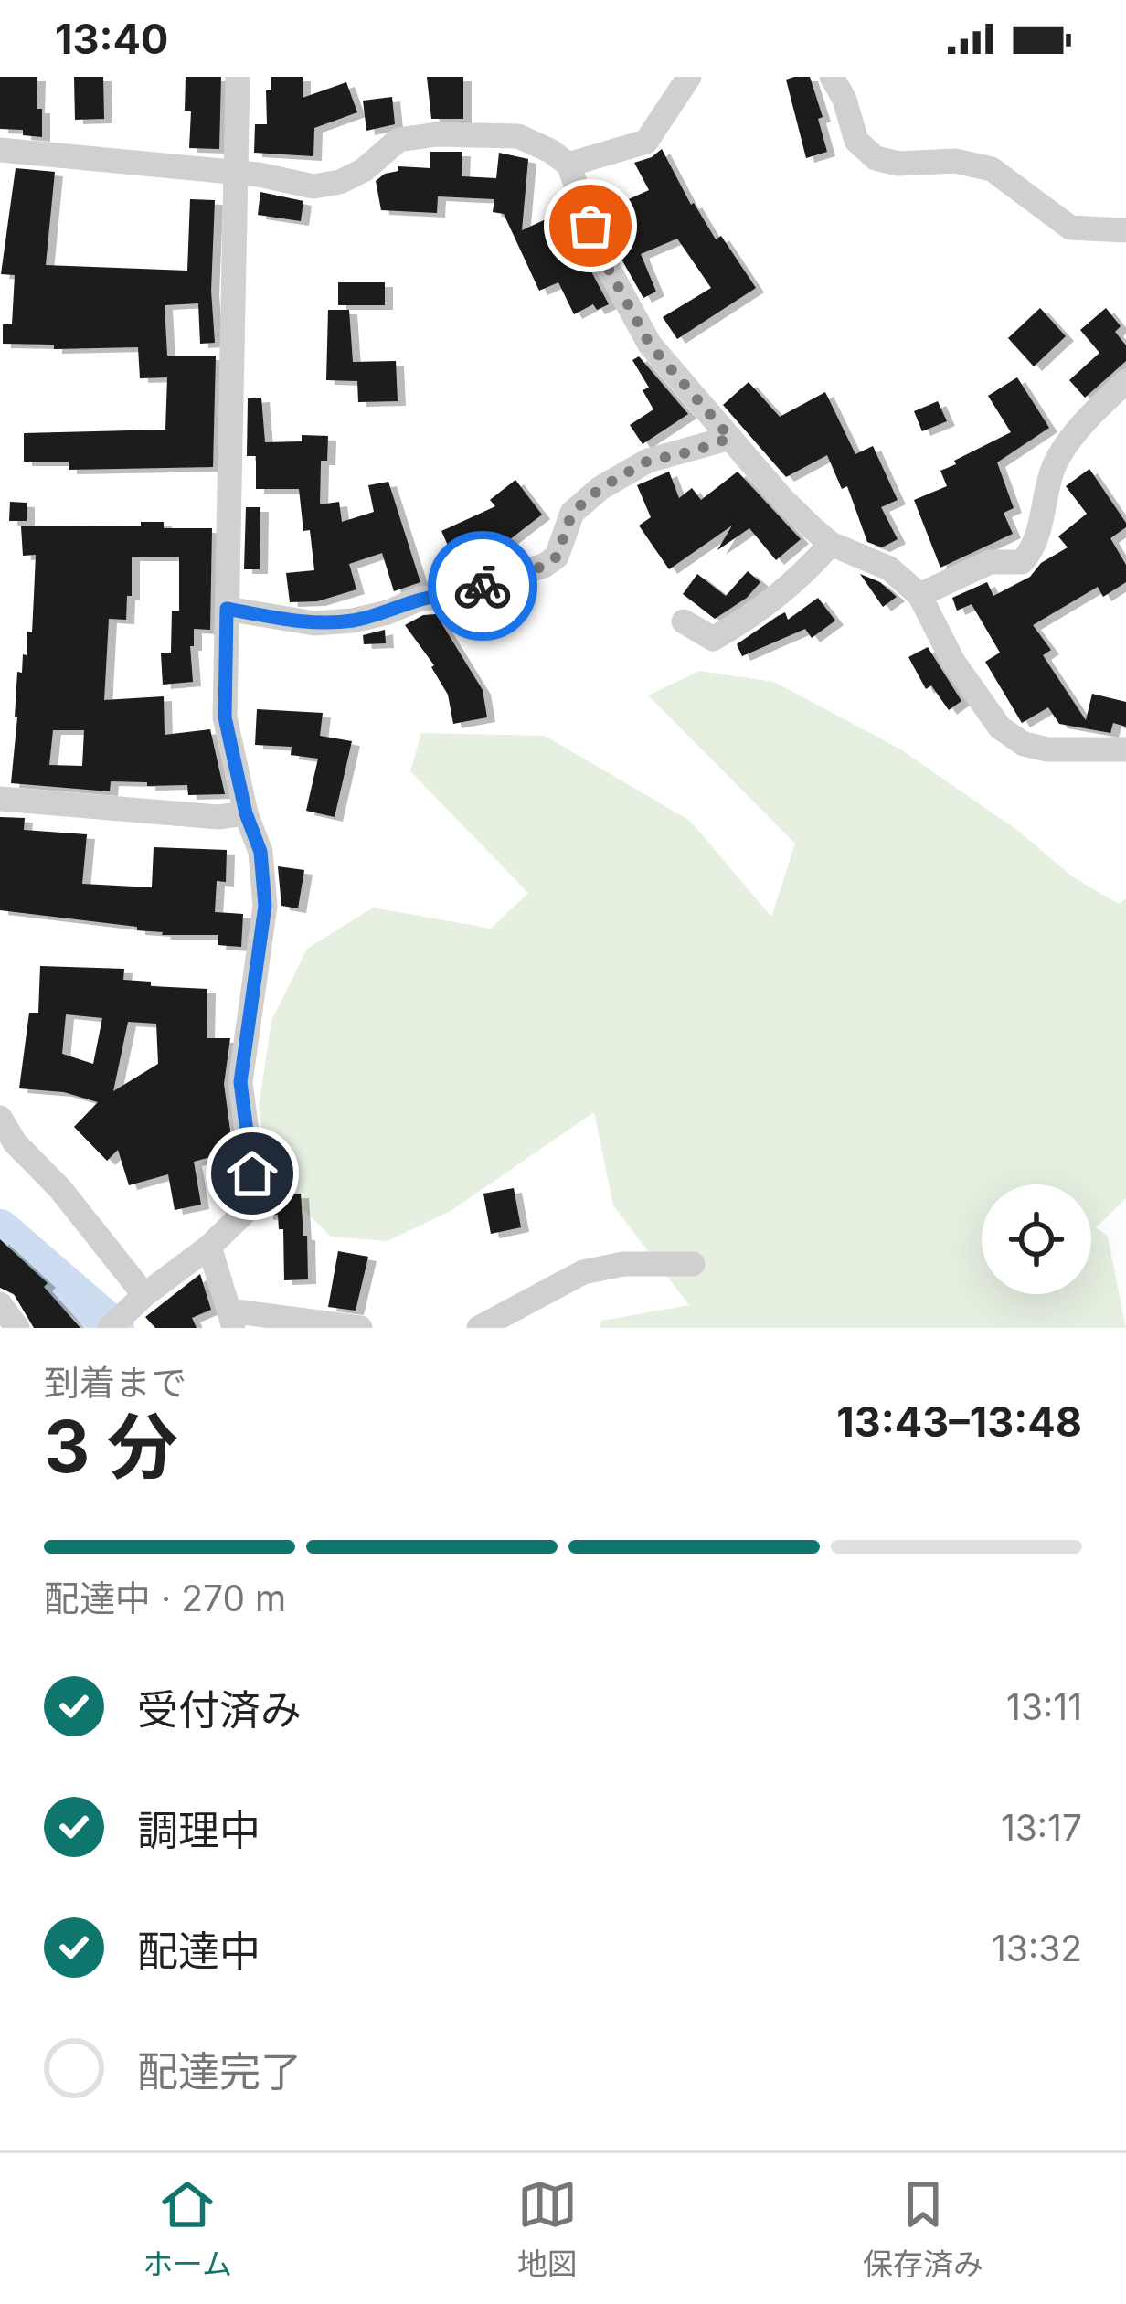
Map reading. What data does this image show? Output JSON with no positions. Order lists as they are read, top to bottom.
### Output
{
  "page": {
    "status": "13:40",
    "heading": ["3 分", "到着まで", "13:43–13:48"],
    "bar": "配達中 · 270 m",
    "list": [
      ["受付済み", "13:11"],
      ["調理中", "13:17"],
      ["配達中", "13:32"],
      "配達完了"
    ],
    "tabs": ["ホーム", "地図", "保存済み"]
  }
}
